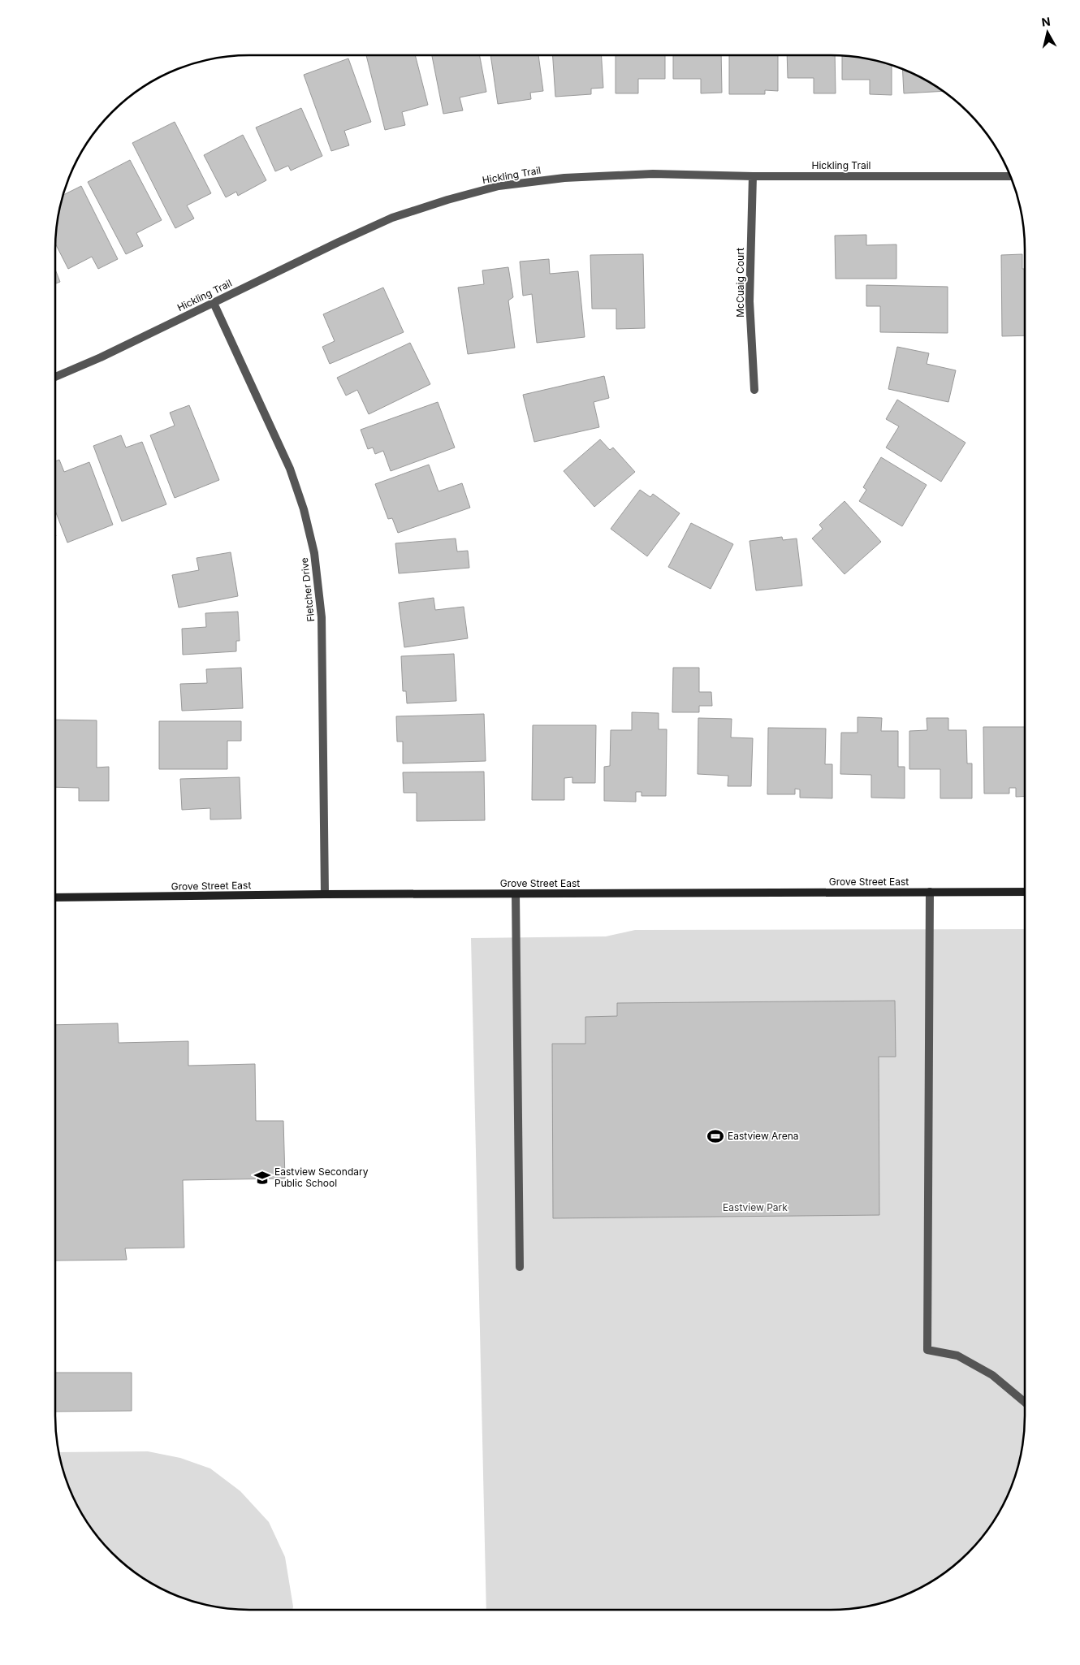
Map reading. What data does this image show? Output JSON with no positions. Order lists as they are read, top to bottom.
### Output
{
  "streets": {
    "street": [
      "Hickling Trail",
      "McCuaig Court",
      "Fletcher Drive",
      "Grove Street East"
    ]
  },
  "crossings": [
    ["Hickling Trail", "McCuaig Court"],
    ["Hickling Trail", "Fletcher Drive"],
    ["Fletcher Drive", "Grove Street East"]
  ],
  "parks": ["Eastview Park"],
  "places": {
    "sports": ["Eastview Arena"],
    "school or university": ["Eastview Secondary Public School"]
  },
  "north": "top"
}
